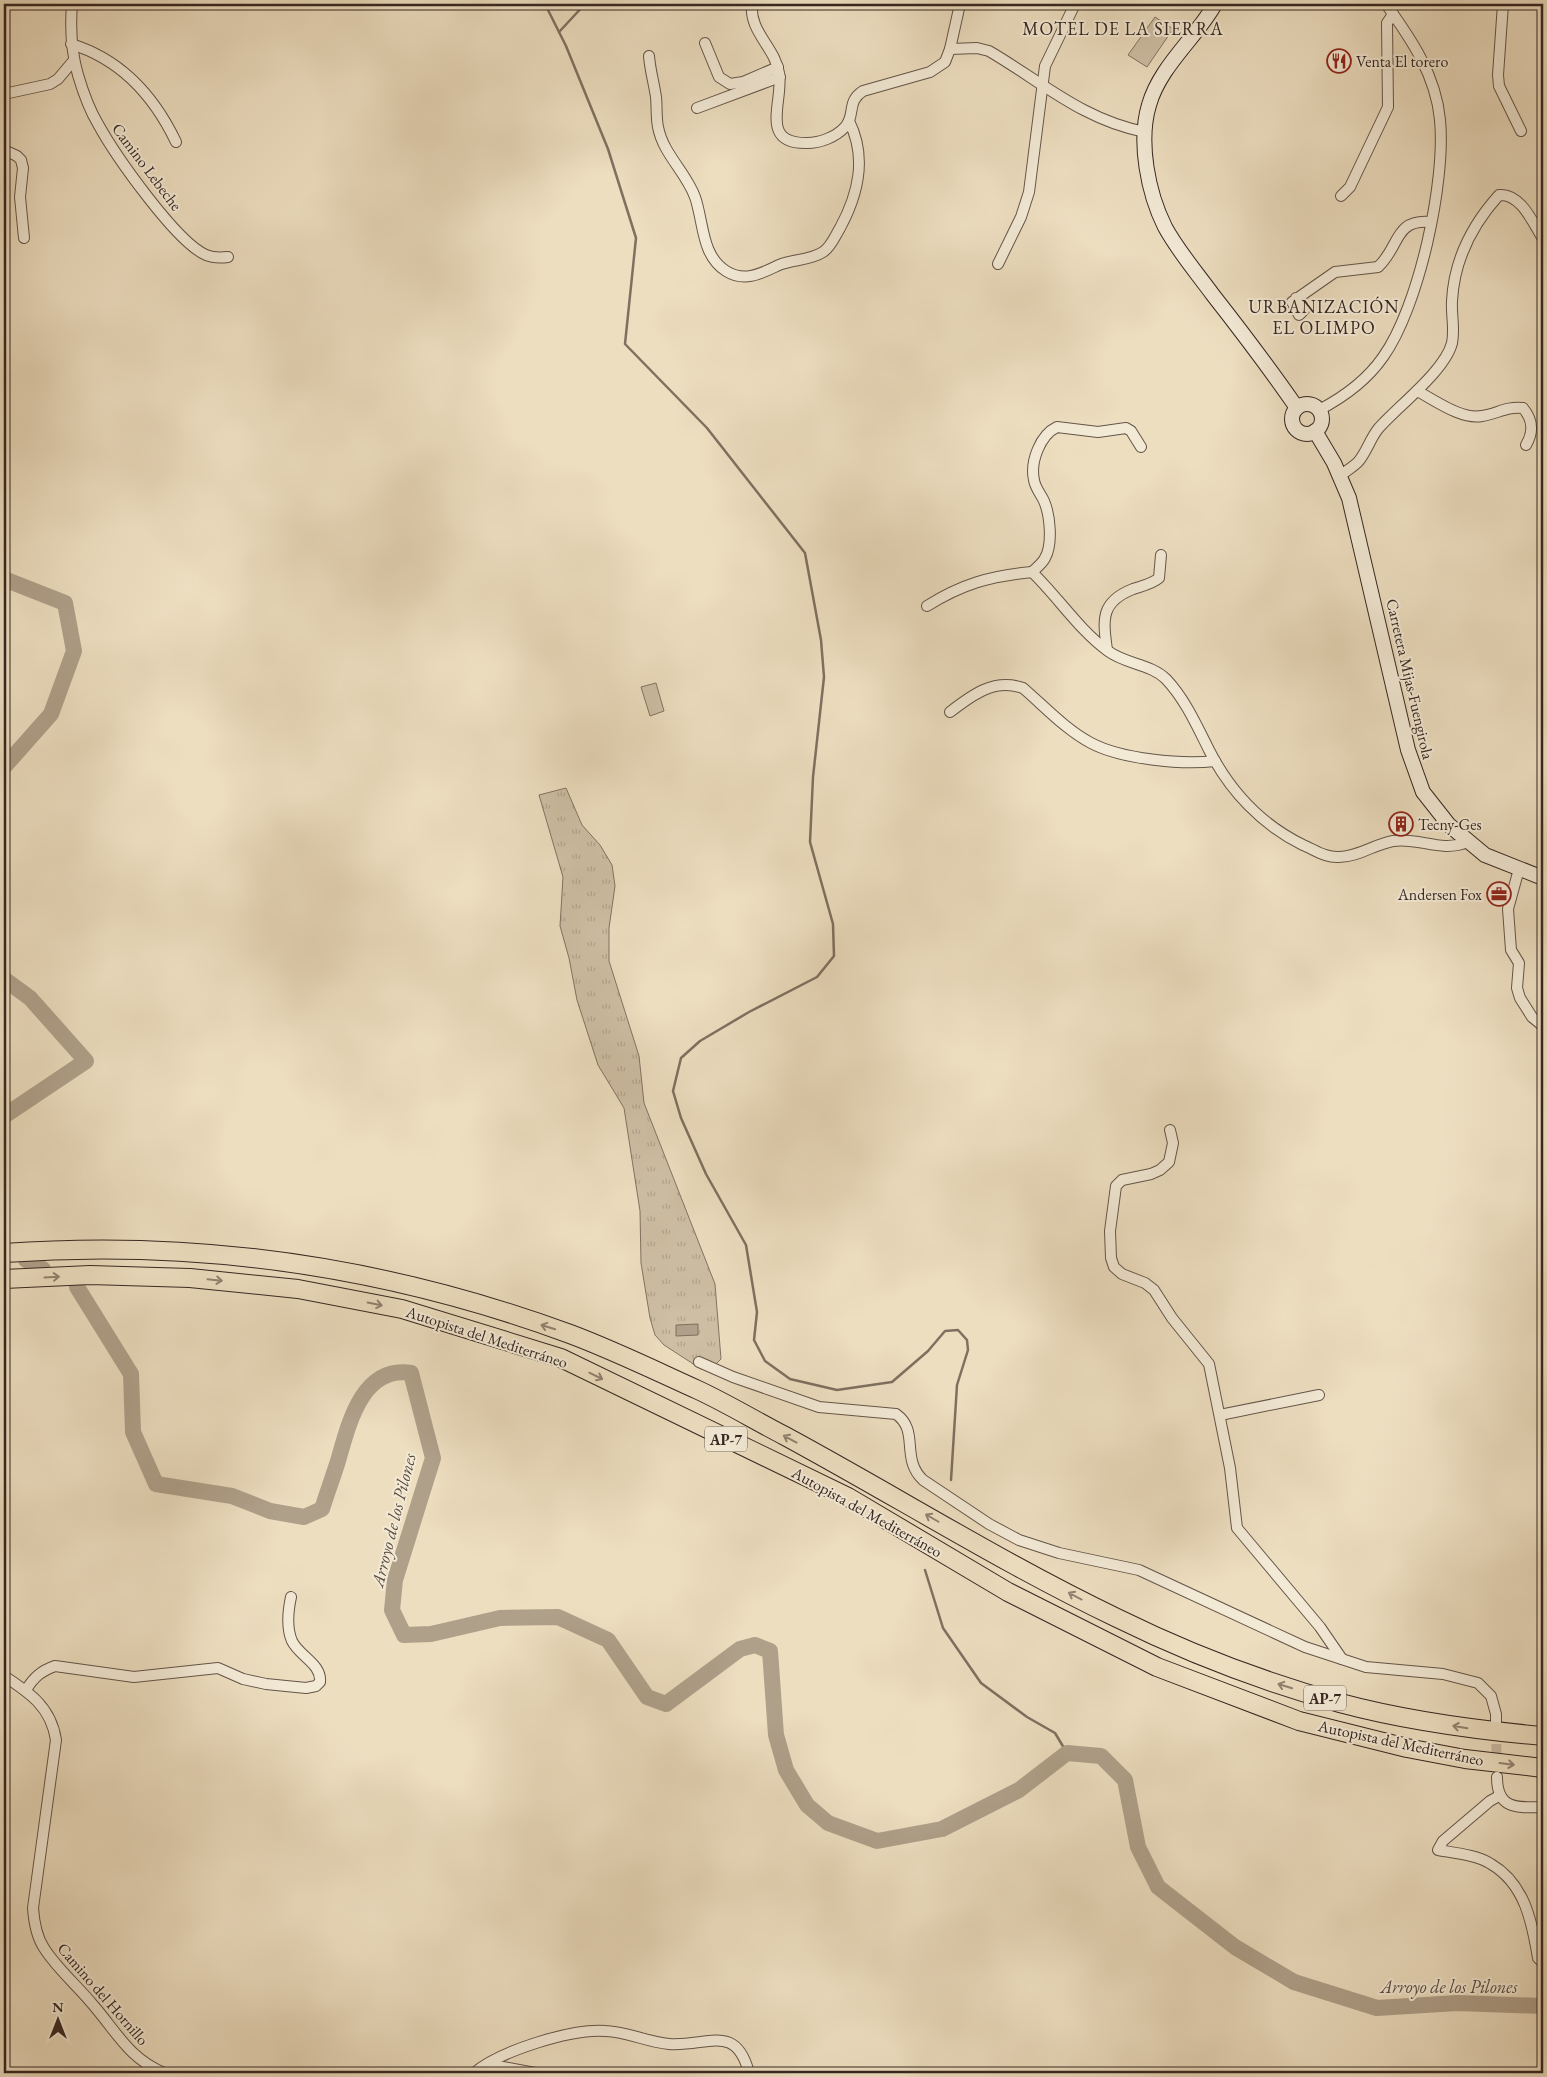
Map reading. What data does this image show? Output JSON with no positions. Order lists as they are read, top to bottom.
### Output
{
  "streets": {
    "highway": ["Autopista del Mediterráneo", "AP-7"],
    "main road": ["Carretera Mijas-Fuengirola"],
    "street": ["Camino Lebeche", "Camino del Hornillo"]
  },
  "districts": ["MOTEL DE LA SIERRA", "URBANIZACIÓN EL OLIMPO"],
  "water": ["Arroyo de los Pilones"],
  "places": {
    "restaurant": ["Venta El torero"],
    "building": ["Tecny-Ges"],
    "office": ["Andersen Fox"]
  },
  "north": "top"
}
